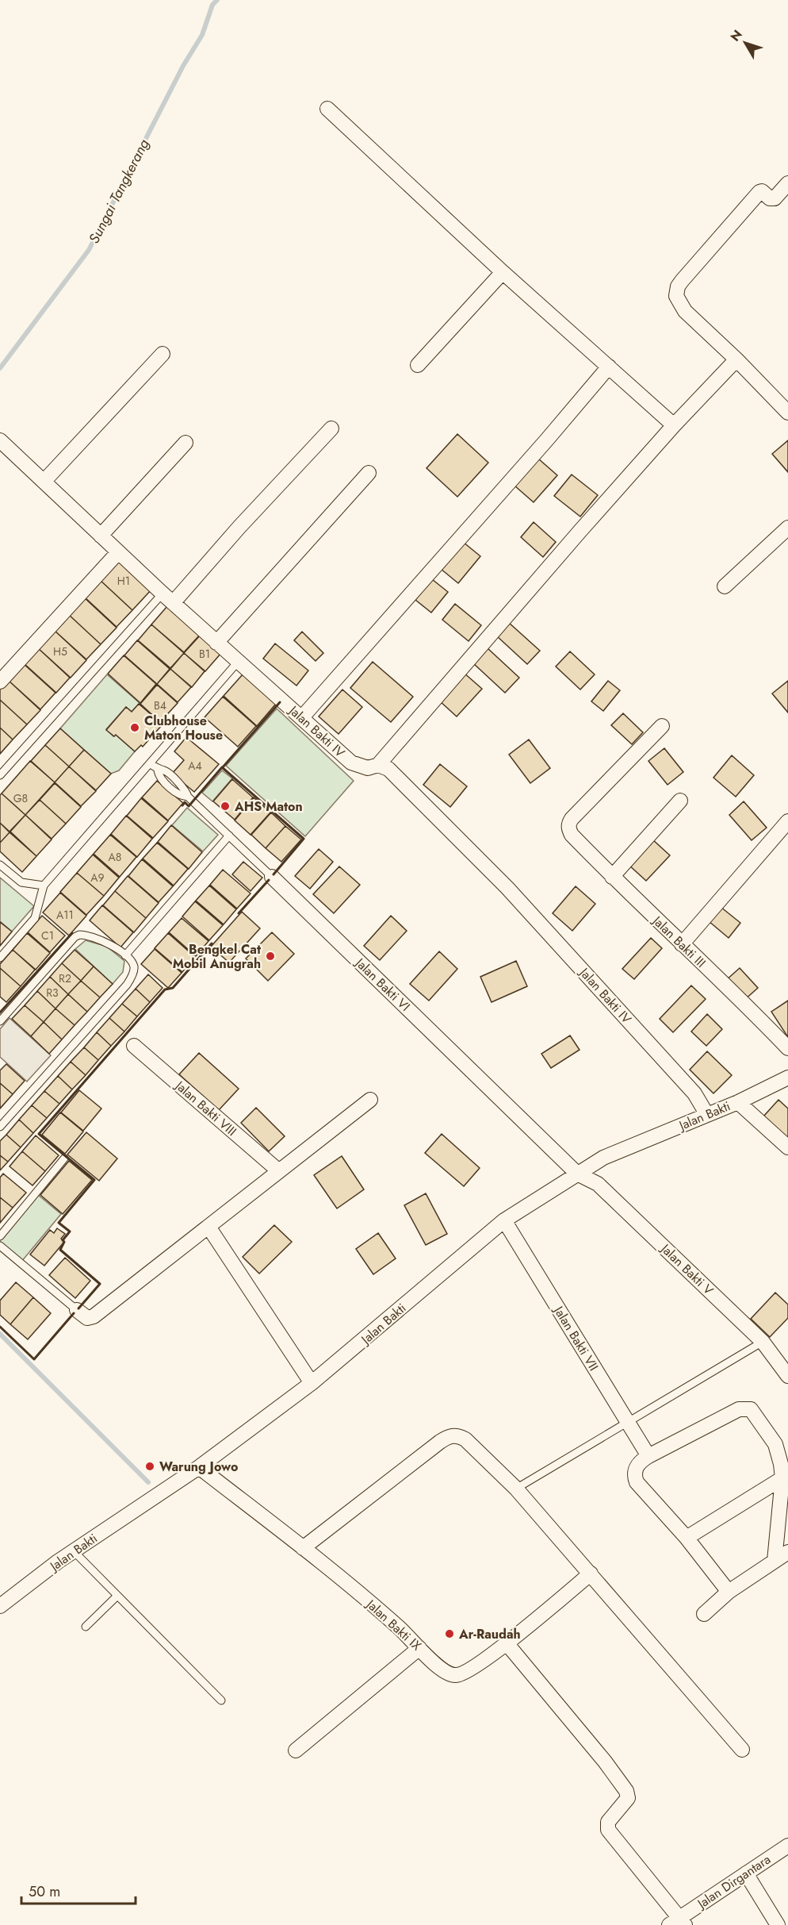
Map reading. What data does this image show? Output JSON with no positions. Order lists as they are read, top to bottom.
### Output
{
  "streets": {
    "street": [
      "Jalan Bakti IV",
      "Jalan Bakti III",
      "Jalan Bakti VI",
      "Jalan Bakti VIII",
      "Jalan Bakti",
      "Jalan Bakti V",
      "Jalan Bakti VII",
      "Jalan Bakti IX",
      "Jalan Dirgantara"
    ]
  },
  "crossings": [
    ["Jalan Bakti IV", "Jalan Bakti"],
    ["Jalan Bakti VI", "Jalan Bakti"],
    ["Jalan Bakti VI", "Jalan Bakti V"],
    ["Jalan Bakti", "Jalan Bakti V"],
    ["Jalan Bakti", "Jalan Bakti VII"],
    ["Jalan Bakti", "Jalan Bakti IX"],
    ["Jalan Bakti IX", "Jalan Dirgantara"]
  ],
  "water": ["Sungai Tangkerang"],
  "places": [
    "Clubhouse Maton House",
    "AHS Maton",
    "Bengkel Cat Mobil Anugrah",
    "Warung Jowo",
    "Ar-Raudah"
  ],
  "house_numbers": [
    "H1",
    "H5",
    "B1",
    "B4",
    "A4",
    "G8",
    "A8",
    "A9",
    "A11",
    "C1",
    "R2",
    "R3"
  ],
  "scale_bar": "50 m",
  "north": "top left"
}
